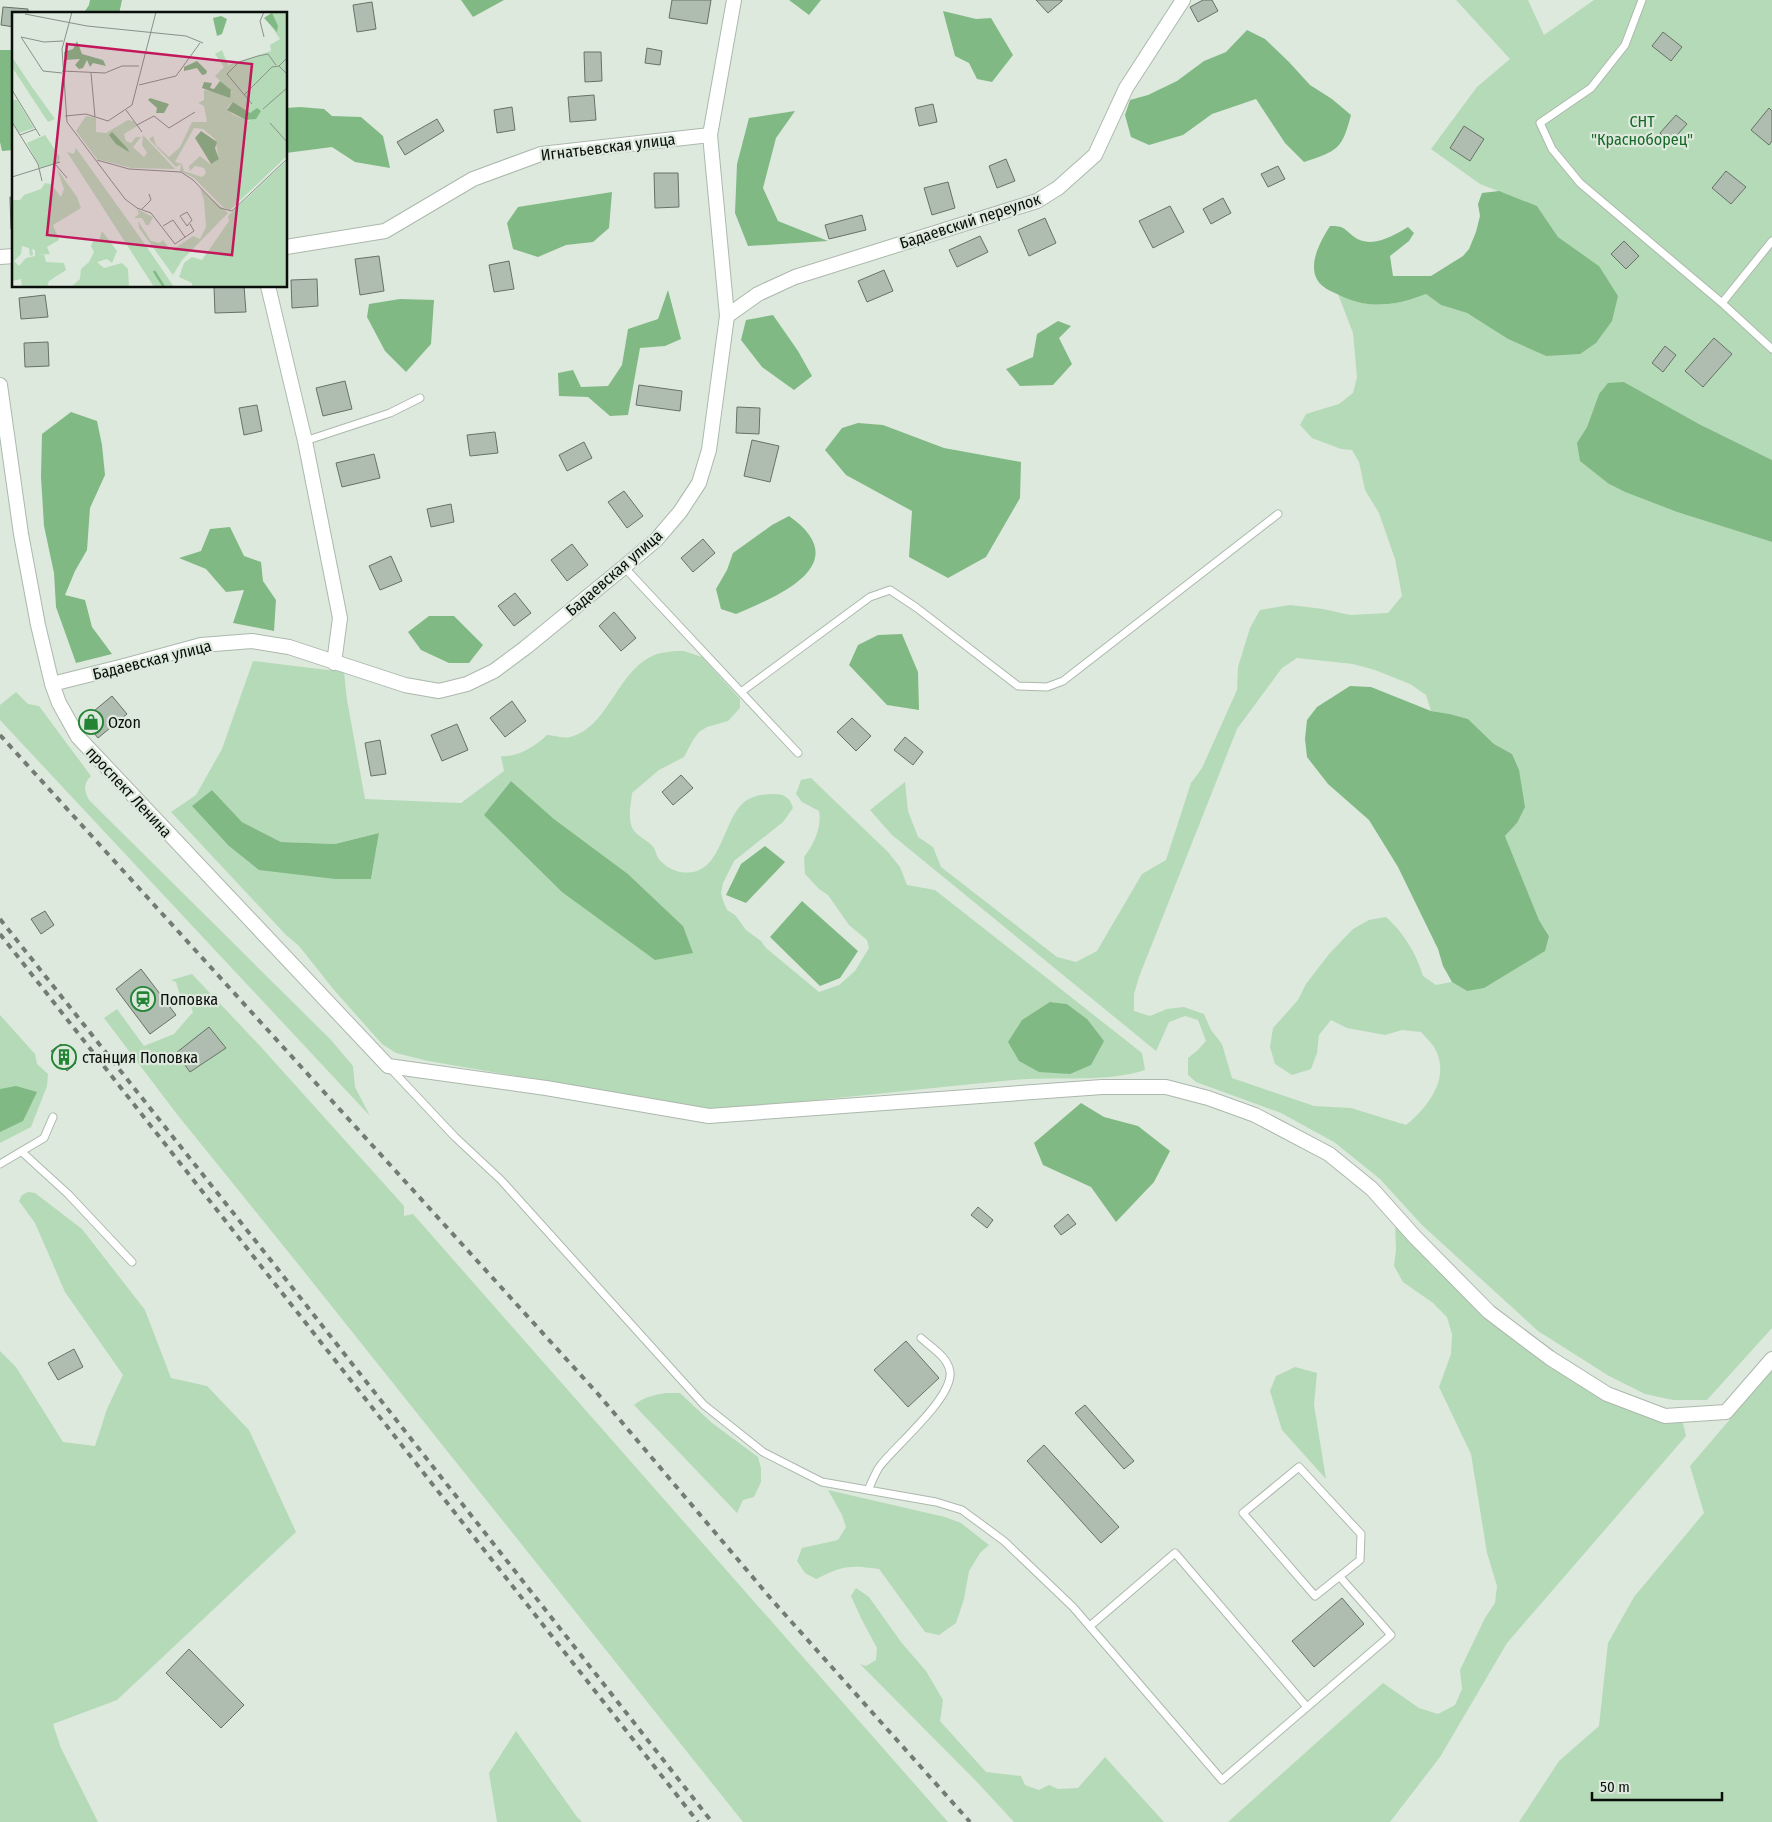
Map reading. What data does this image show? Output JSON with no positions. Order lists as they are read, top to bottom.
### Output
{
  "streets": {
    "street": [
      "Игнатьевская улица",
      "Бадаевский переулок",
      "Бадаевская улица",
      "проспект Ленина"
    ]
  },
  "crossings": [
    ["Игнатьевская улица", "Бадаевская улица"],
    ["Бадаевский переулок", "Бадаевская улица"],
    ["Бадаевская улица", "проспект Ленина"]
  ],
  "parks": ["СНТ \"Красноборец\""],
  "places": {
    "shop": ["Ozon"],
    "station": ["Поповка"],
    "building": ["станция Поповка"]
  },
  "scale_bar": "50 m"
}
